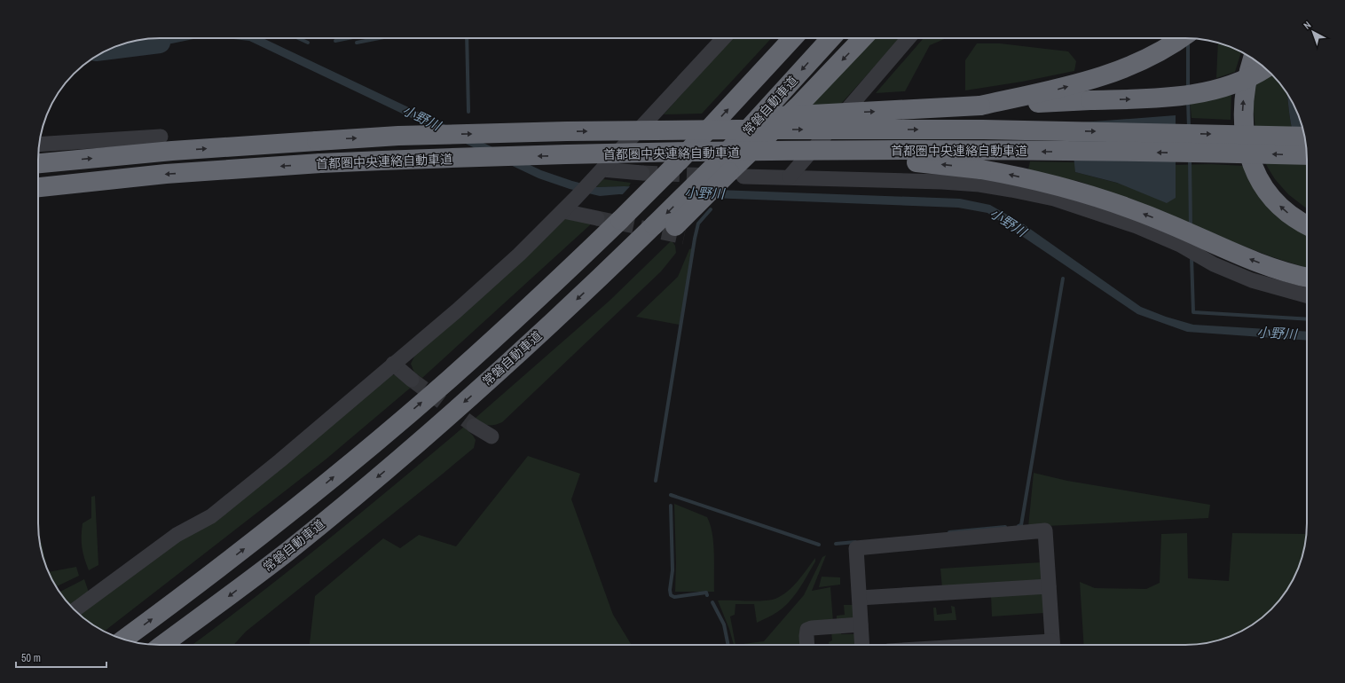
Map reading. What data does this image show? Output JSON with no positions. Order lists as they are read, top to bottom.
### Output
{
  "streets": {
    "highway": ["常磐自動車道", "首都圏中央連絡自動車道"]
  },
  "water": ["小野川"],
  "scale_bar": "50 m",
  "north": "top left"
}
